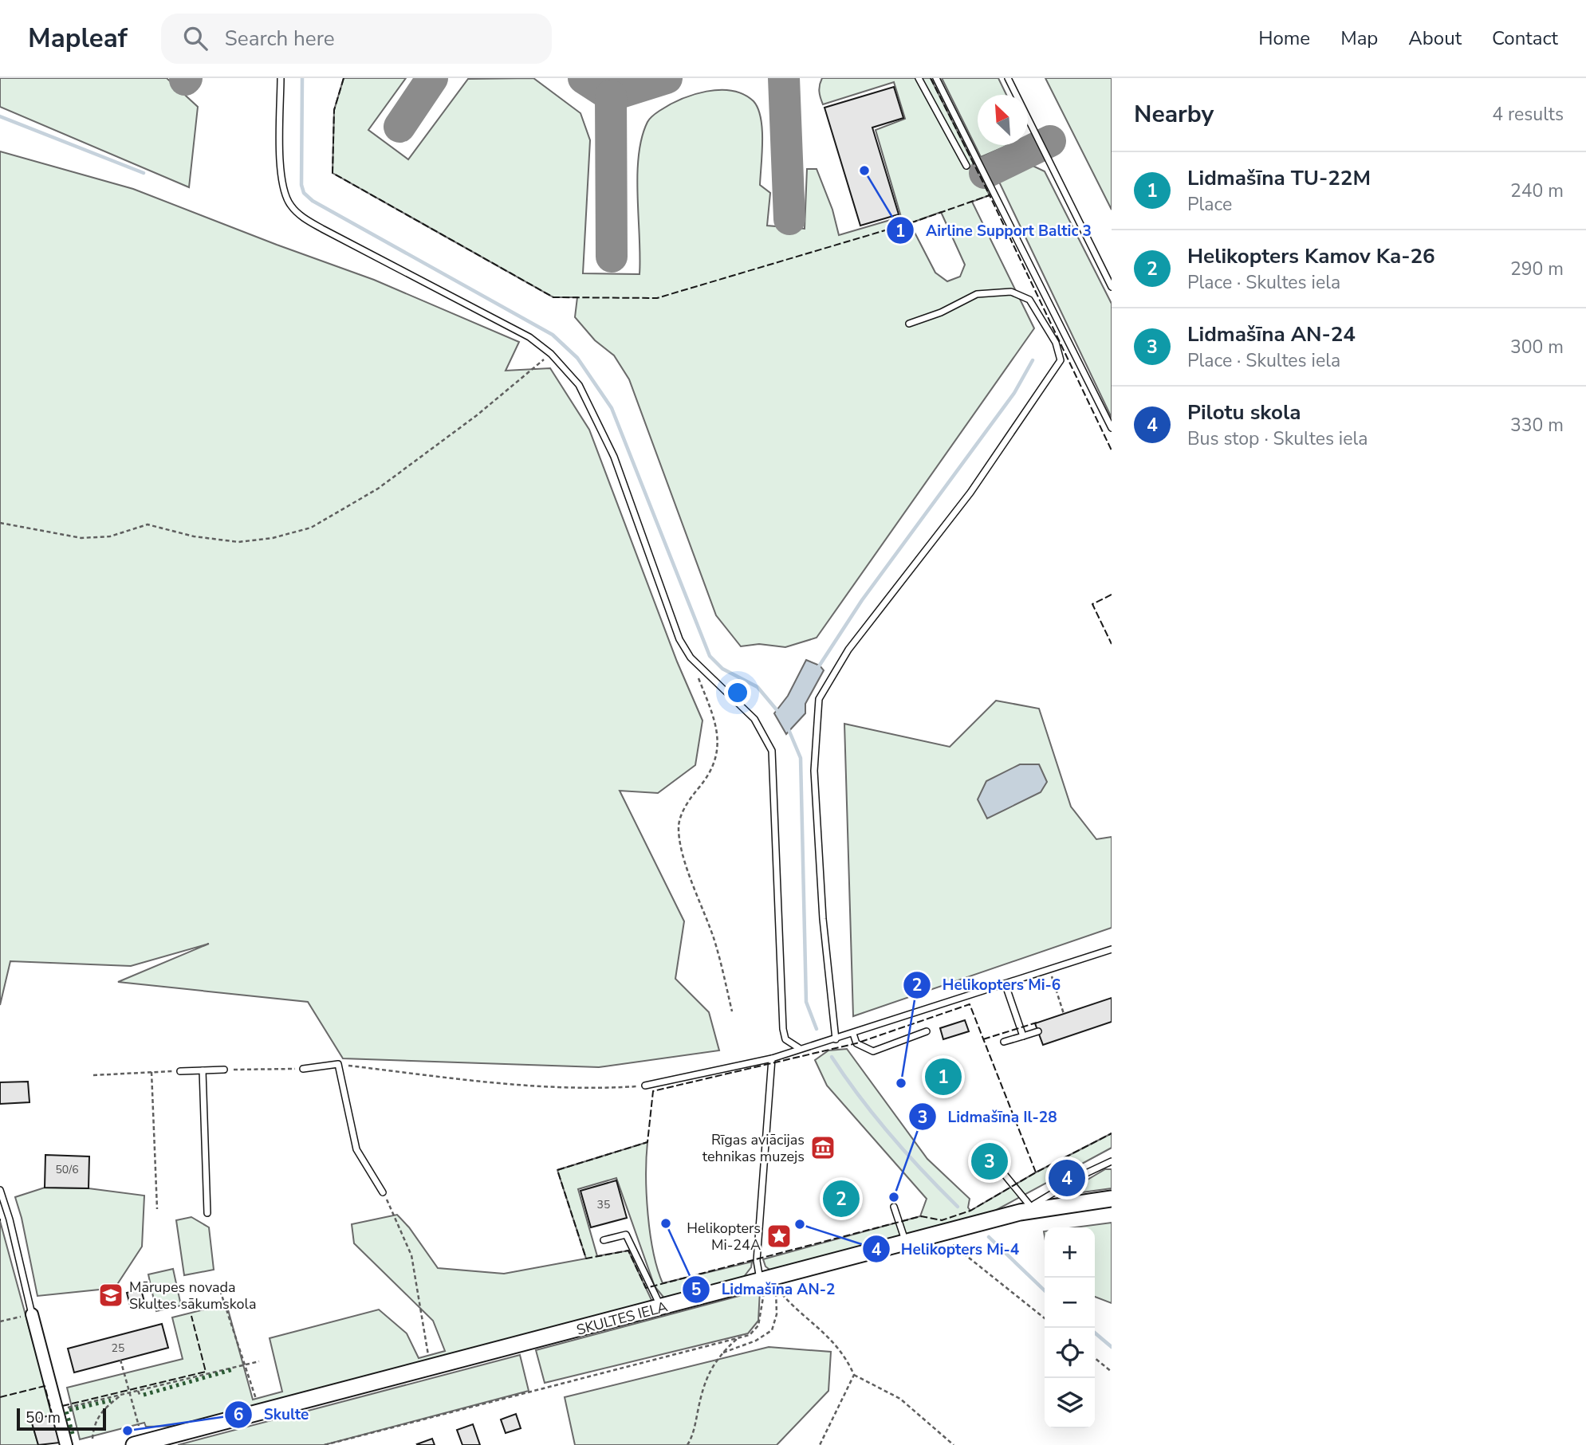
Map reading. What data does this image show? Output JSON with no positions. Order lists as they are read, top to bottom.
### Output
{
  "streets": {
    "main road": ["SKULTES IELA"]
  },
  "places": {
    "other": [
      "Airline Support Baltic 3",
      "Helikopters Mi-6",
      "Lidmašīna Il-28",
      "Lidmašīna AN-2",
      "Helikopters Mi-4",
      "Skulte"
    ],
    "museum": ["Rīgas aviācijas tehnikas muzejs"],
    "place": ["Helikopters Mi-24A"],
    "school or university": ["Mārupes novada Skultes sākumskola"]
  },
  "house_numbers": ["50/6", "35", "25"],
  "scale_bar": "50 m",
  "north": "top left",
  "page": {
    "header": "Mapleaf",
    "search": "Search here",
    "nav": [
      "Home",
      "Map",
      "About",
      "Contact"
    ],
    "heading": ["Nearby", "4 results"],
    "list": [
      {
        "mark": "1",
        "name": "Lidmašīna TU-22M",
        "note": "Place",
        "value": "240 m"
      },
      {
        "mark": "2",
        "name": "Helikopters Kamov Ka-26",
        "note": "Place · Skultes iela",
        "value": "290 m"
      },
      {
        "mark": "3",
        "name": "Lidmašīna AN-24",
        "note": "Place · Skultes iela",
        "value": "300 m"
      },
      {
        "mark": "4",
        "name": "Pilotu skola",
        "note": "Bus stop · Skultes iela",
        "value": "330 m"
      }
    ],
    "pins": [
      "1",
      "3",
      "4",
      "2"
    ],
    "map_buttons": ["+", "−"],
    "scale": "50 m"
  }
}
